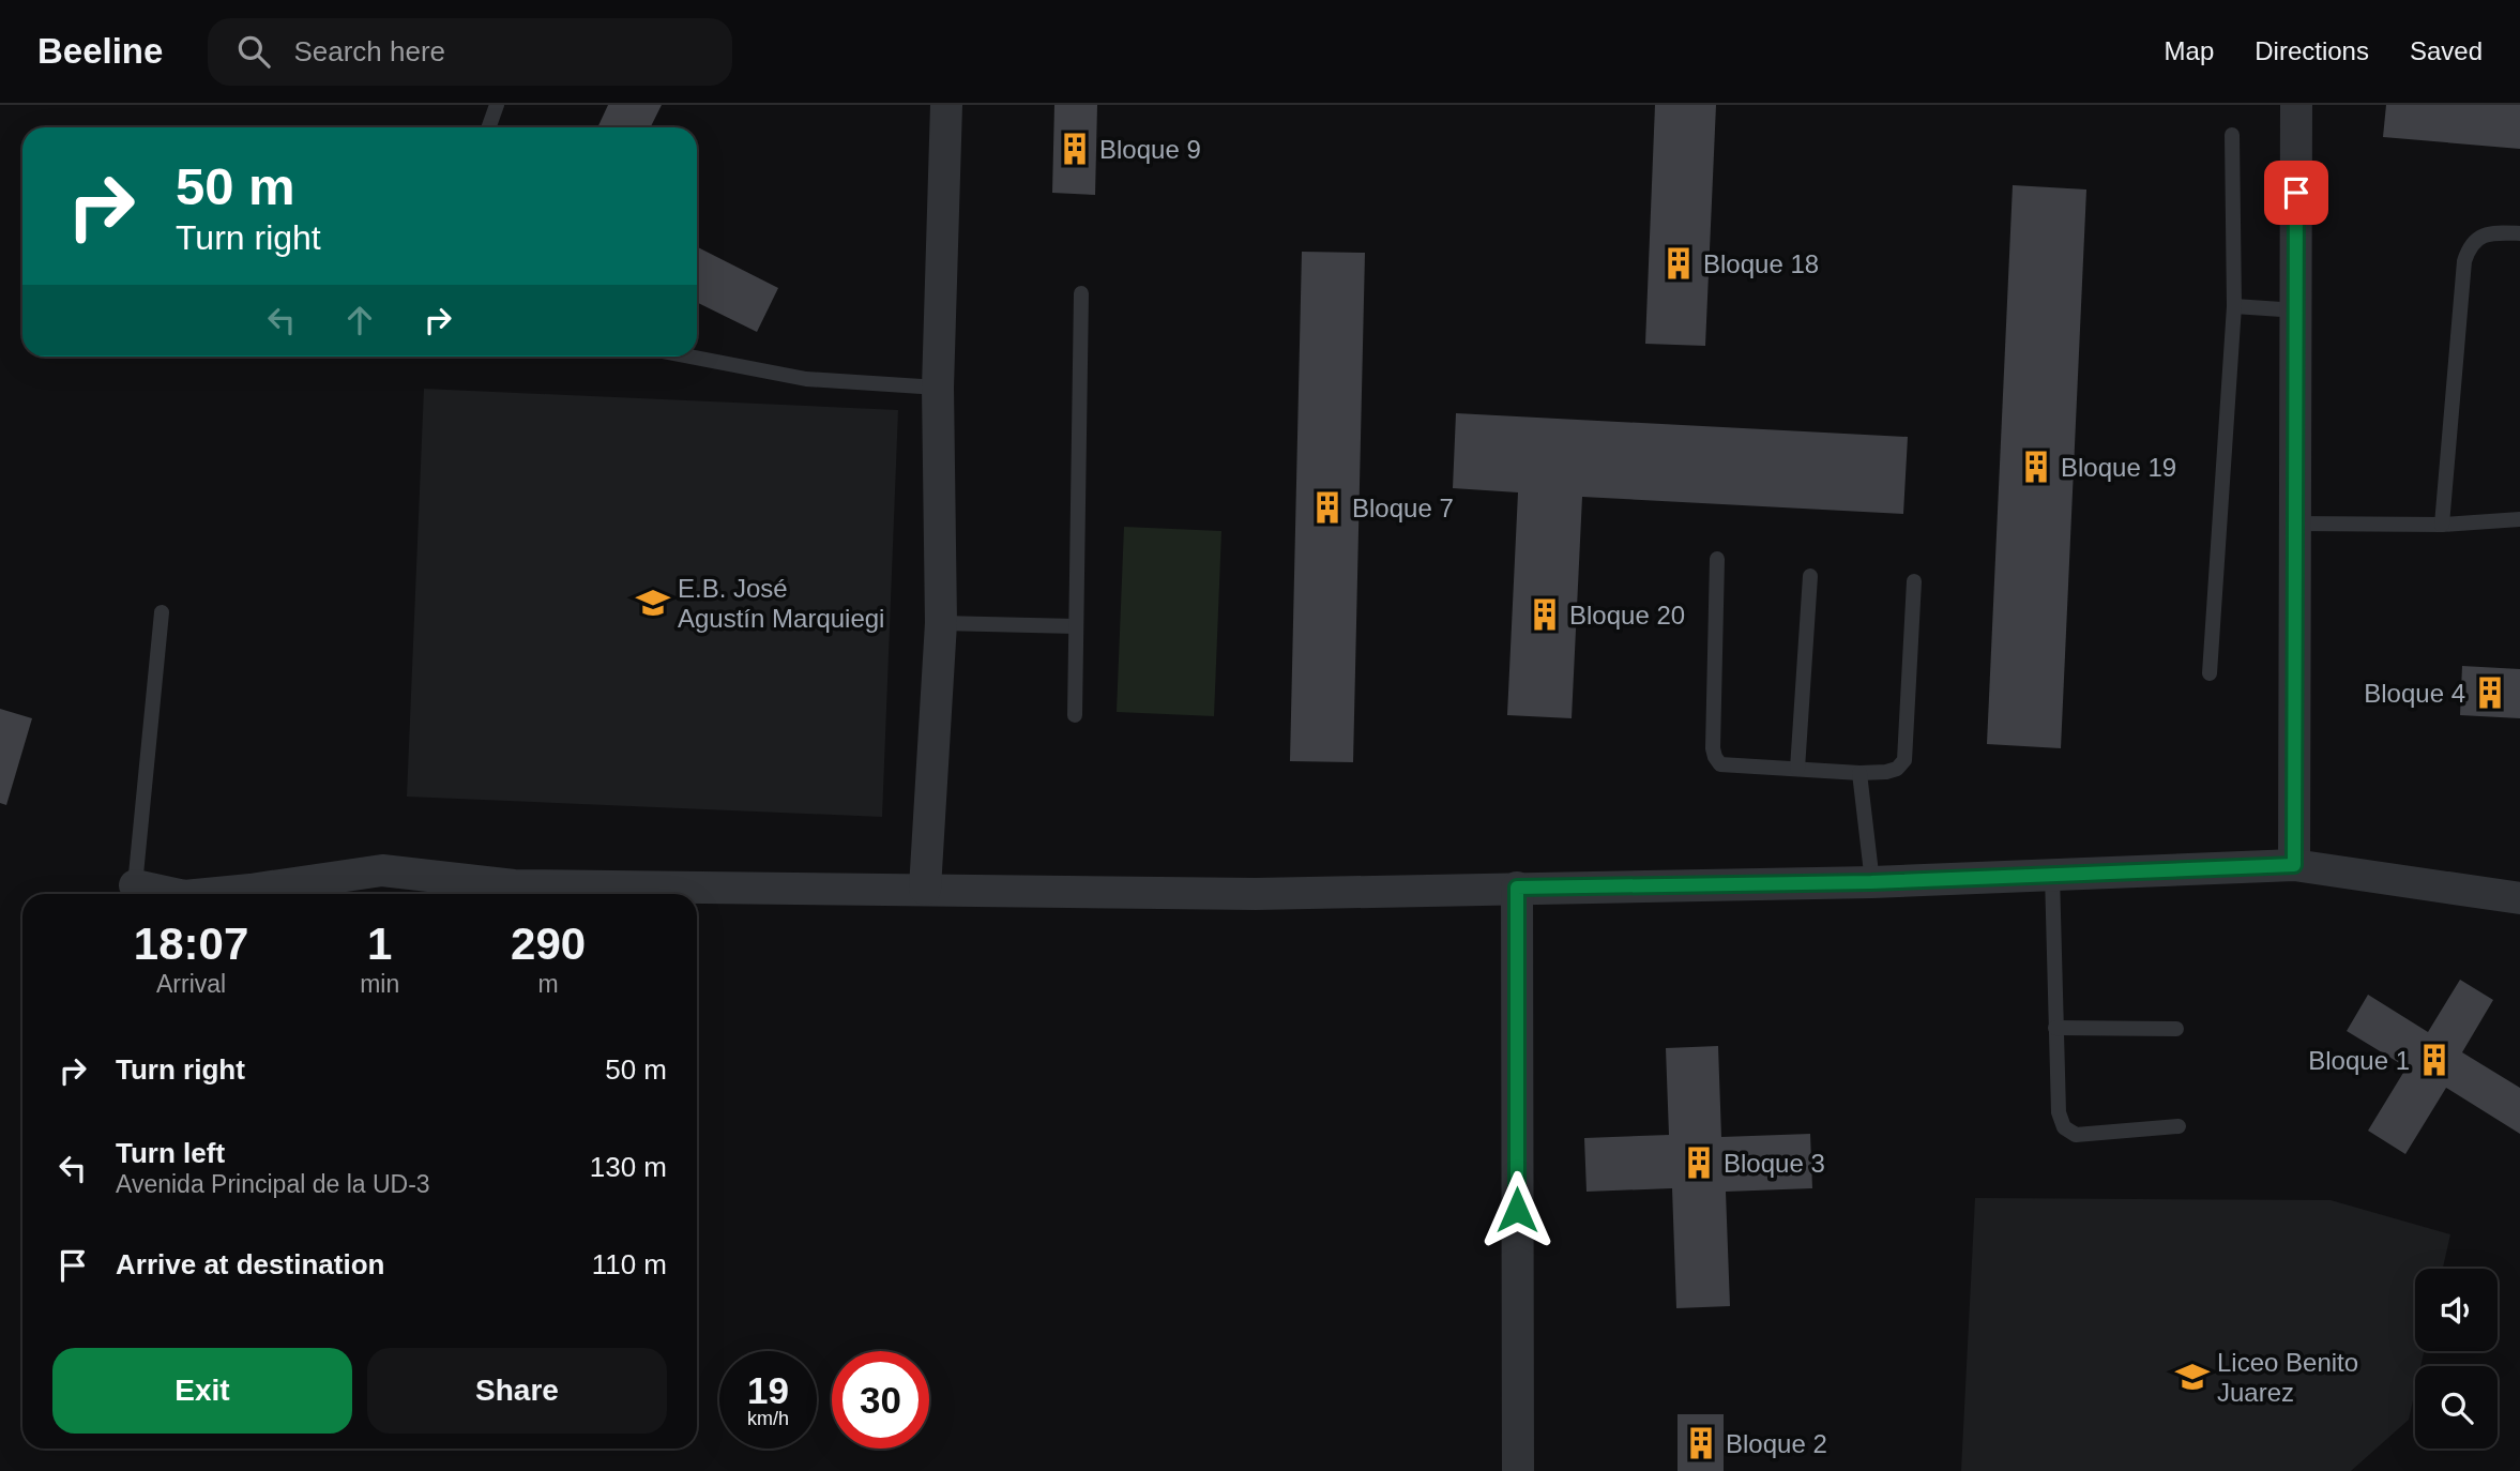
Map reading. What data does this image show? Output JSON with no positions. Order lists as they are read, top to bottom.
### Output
{
  "places": {
    "building": [
      "Bloque 9",
      "Bloque 18",
      "Bloque 19",
      "Bloque 7",
      "Bloque 20",
      "Bloque 4",
      "Bloque 1",
      "Bloque 3",
      "Bloque 2"
    ],
    "school or university": ["E.B. José Agustín Marquiegi", "Liceo Benito Juarez"]
  },
  "page": {
    "header": "Beeline",
    "search": "Search here",
    "nav": ["Map", "Directions", "Saved"],
    "turn": ["50 m", "Turn right"],
    "eta": [
      "18:07",
      "Arrival",
      "1",
      "min",
      "290",
      "m"
    ],
    "list": [
      {
        "name": "Turn right",
        "value": "50 m"
      },
      {
        "name": "Turn left",
        "note": "Avenida Principal de la UD-3",
        "value": "130 m"
      },
      {
        "name": "Arrive at destination",
        "value": "110 m"
      }
    ],
    "buttons": ["Exit", "Share"],
    "speed": "19 km/h",
    "limit": "30"
  }
}
